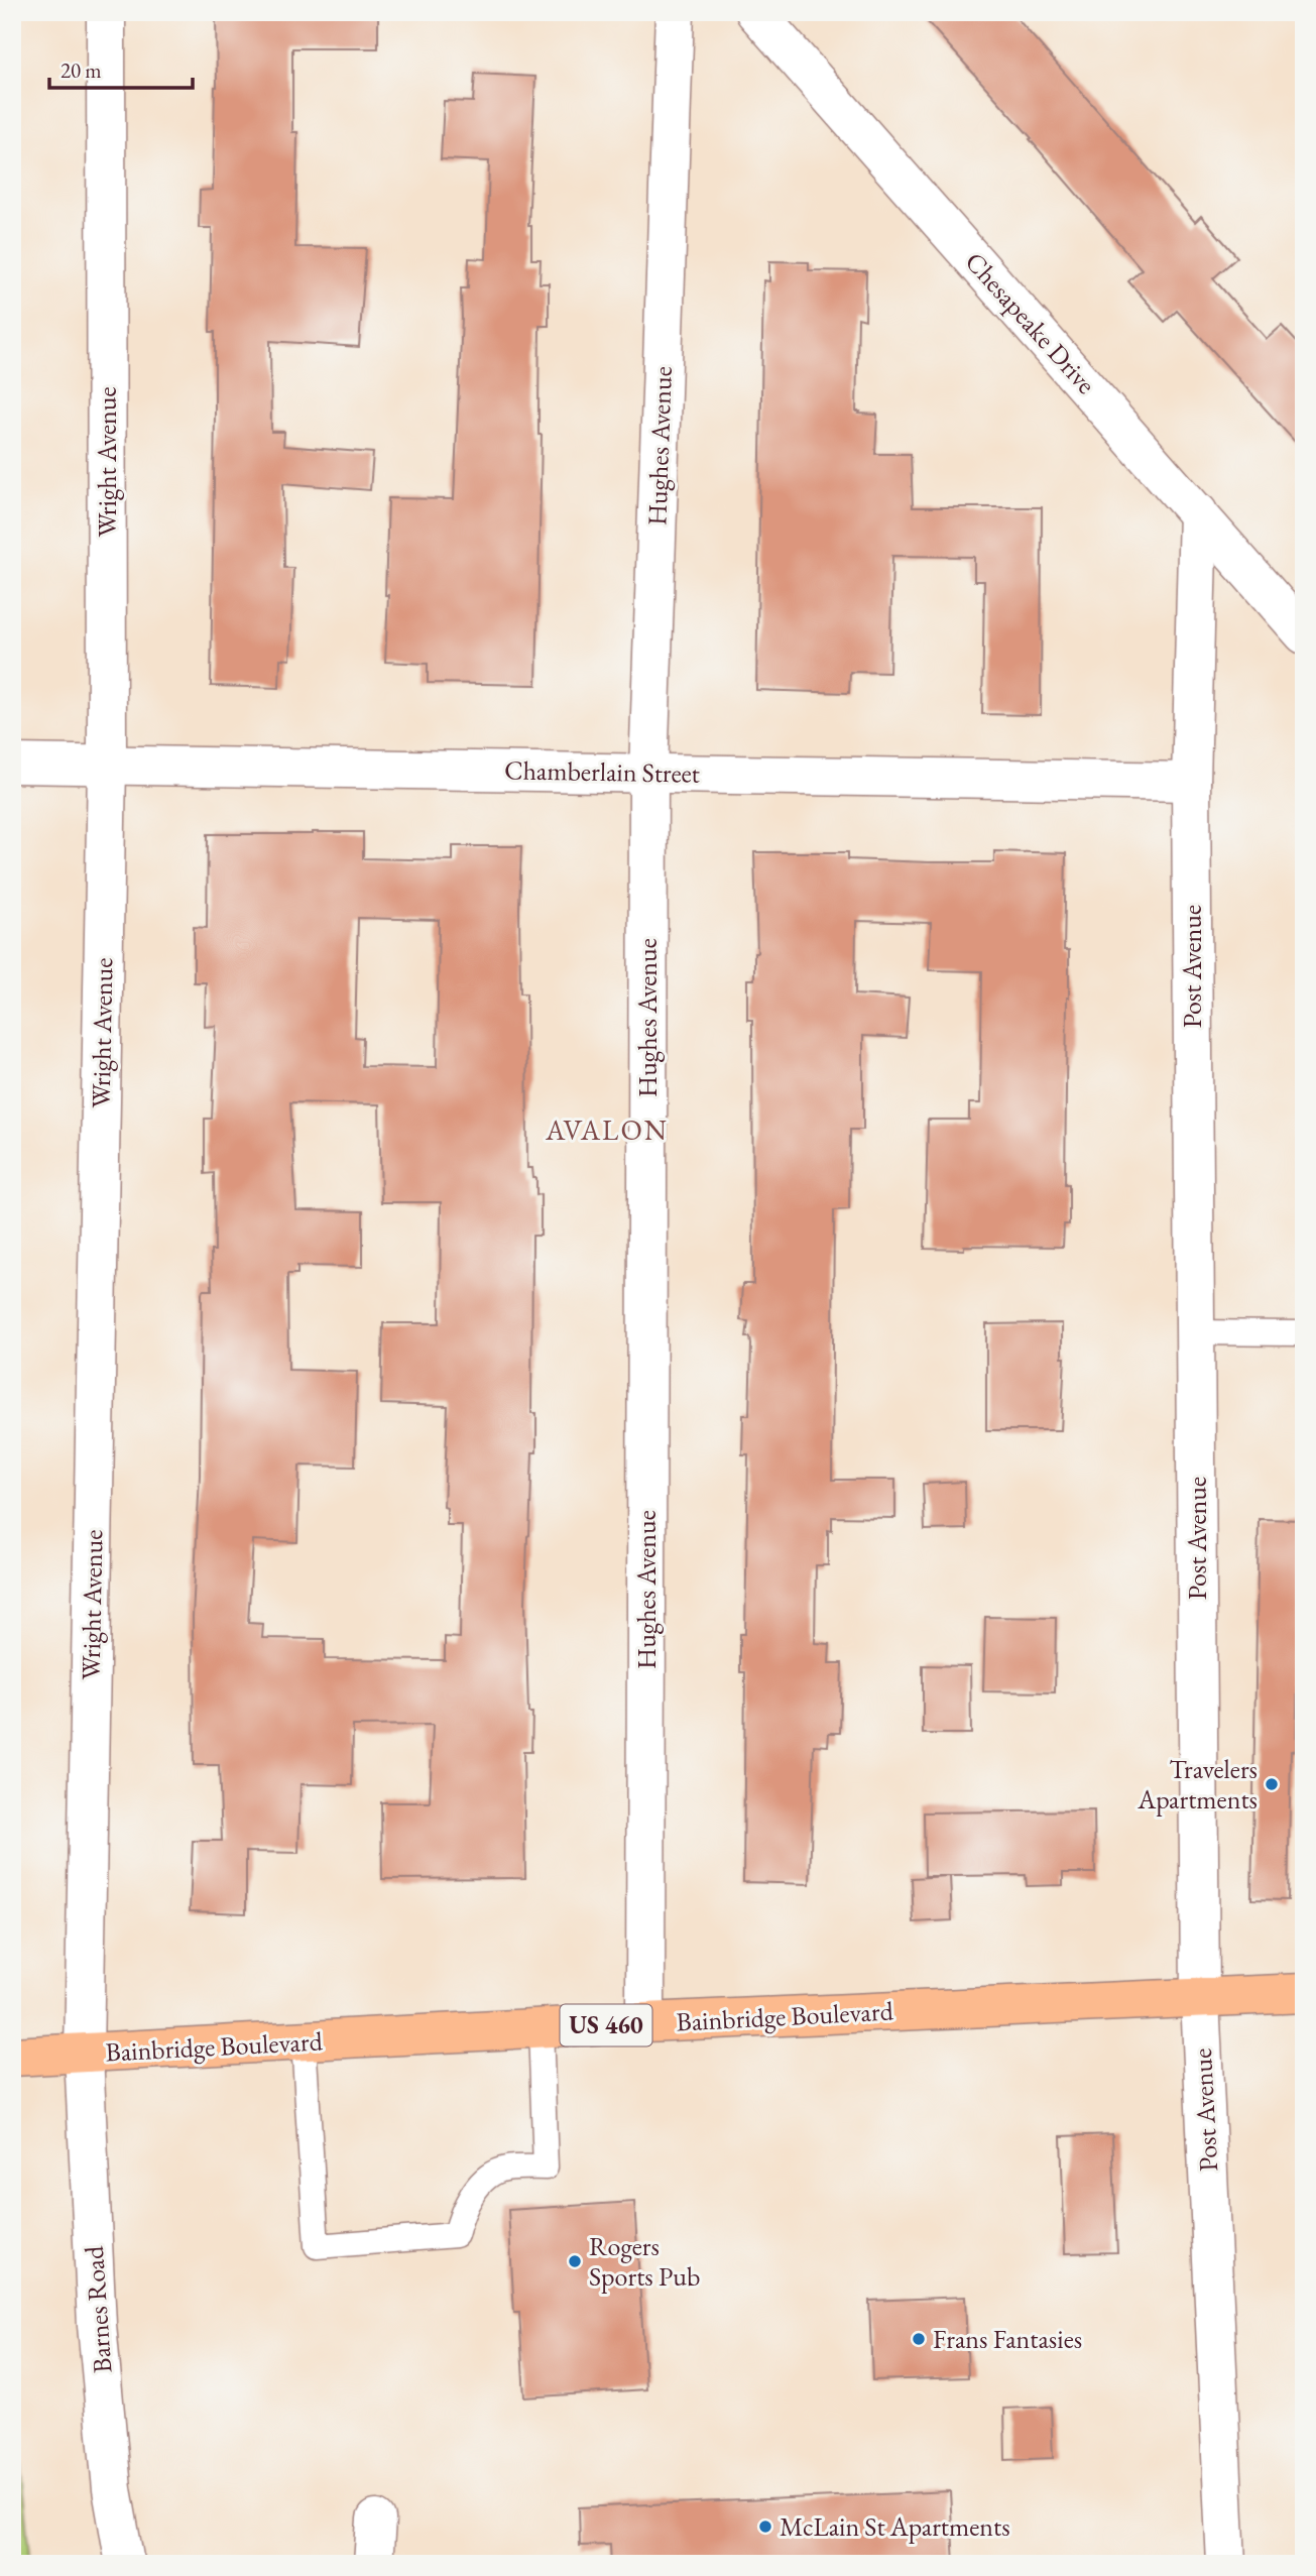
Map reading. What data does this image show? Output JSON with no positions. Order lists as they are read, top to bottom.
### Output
{
  "streets": {
    "main road": ["Bainbridge Boulevard", "US 460"],
    "street": [
      "Chesapeake Drive",
      "Hughes Avenue",
      "Wright Avenue",
      "Chamberlain Street",
      "Post Avenue",
      "Barnes Road"
    ]
  },
  "crossings": [
    ["Chesapeake Drive", "Post Avenue"],
    ["Hughes Avenue", "Chamberlain Street"],
    ["Hughes Avenue", "Bainbridge Boulevard"],
    ["Wright Avenue", "Chamberlain Street"],
    ["Wright Avenue", "Bainbridge Boulevard"],
    ["Wright Avenue", "Barnes Road"],
    ["Chamberlain Street", "Post Avenue"],
    ["Post Avenue", "Bainbridge Boulevard"],
    ["Bainbridge Boulevard", "Barnes Road"]
  ],
  "districts": ["AVALON"],
  "places": [
    "Travelers Apartments",
    "Rogers Sports Pub",
    "Frans Fantasies",
    "McLain St Apartments"
  ],
  "scale_bar": "20 m"
}
